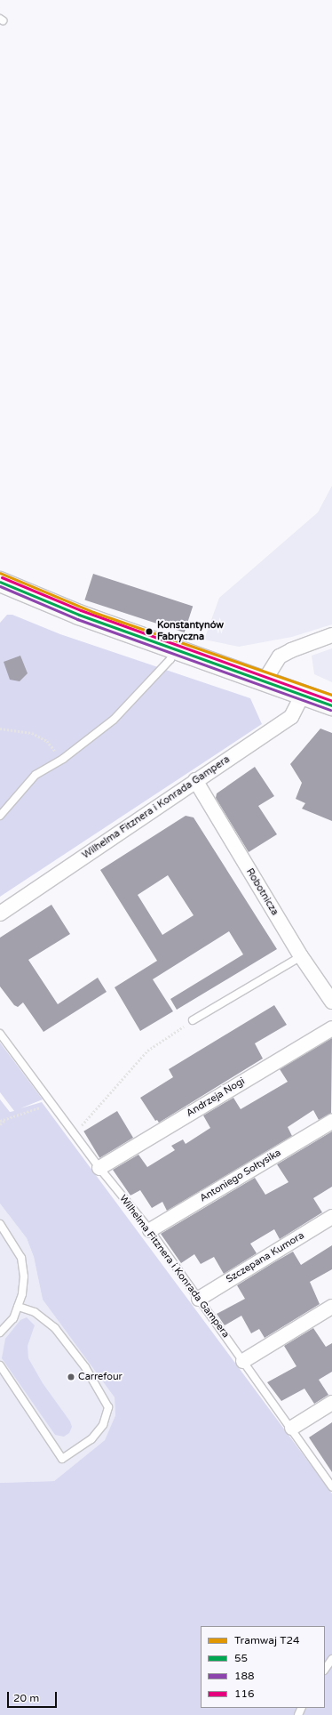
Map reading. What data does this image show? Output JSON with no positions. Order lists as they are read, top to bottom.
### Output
{
  "streets": {
    "street": [
      "Wilhelma Fitznera i Konrada Gampera",
      "Robotnicza",
      "Andrzeja Nogi",
      "Antoniego Sołtysika",
      "Szczepana Kumora"
    ]
  },
  "crossings": [
    ["Wilhelma Fitznera i Konrada Gampera", "Robotnicza"],
    ["Wilhelma Fitznera i Konrada Gampera", "Andrzeja Nogi"],
    ["Wilhelma Fitznera i Konrada Gampera", "Antoniego Sołtysika"],
    ["Wilhelma Fitznera i Konrada Gampera", "Szczepana Kumora"]
  ],
  "places": ["Konstantynów Fabryczna", "Carrefour"],
  "lines": [
    "tram line T24",
    "transit line 116",
    "transit line 55",
    "transit line 188"
  ],
  "legend": [
    "Tramwaj T24",
    "55",
    "188",
    "116"
  ],
  "scale_bar": "20 m"
}
